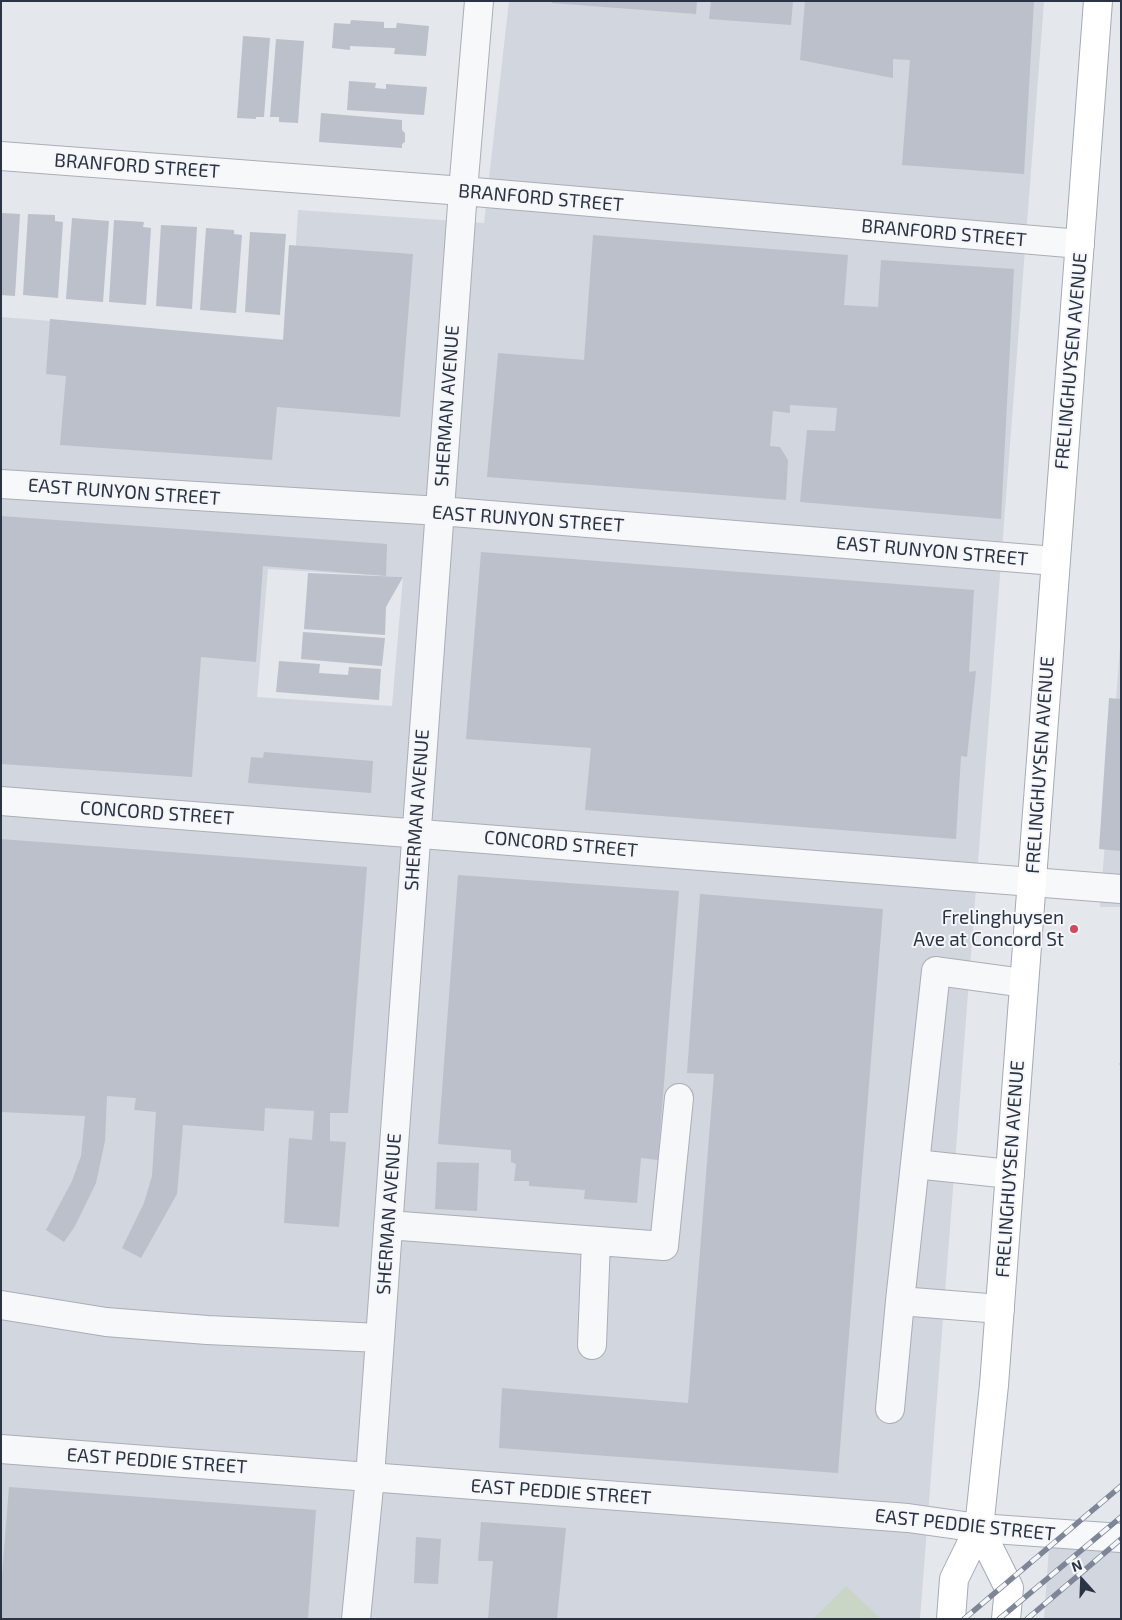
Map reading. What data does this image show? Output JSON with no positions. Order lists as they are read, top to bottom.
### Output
{
  "streets": {
    "main road": ["FRELINGHUYSEN AVENUE"],
    "street": [
      "BRANFORD STREET",
      "SHERMAN AVENUE",
      "EAST RUNYON STREET",
      "CONCORD STREET",
      "EAST PEDDIE STREET"
    ]
  },
  "crossings": [
    ["BRANFORD STREET", "FRELINGHUYSEN AVENUE"],
    ["BRANFORD STREET", "SHERMAN AVENUE"],
    ["FRELINGHUYSEN AVENUE", "EAST RUNYON STREET"],
    ["FRELINGHUYSEN AVENUE", "CONCORD STREET"],
    ["FRELINGHUYSEN AVENUE", "EAST PEDDIE STREET"],
    ["SHERMAN AVENUE", "EAST RUNYON STREET"],
    ["SHERMAN AVENUE", "CONCORD STREET"],
    ["SHERMAN AVENUE", "EAST PEDDIE STREET"]
  ],
  "places": ["Frelinghuysen Ave at Concord St"],
  "north": "top"
}
